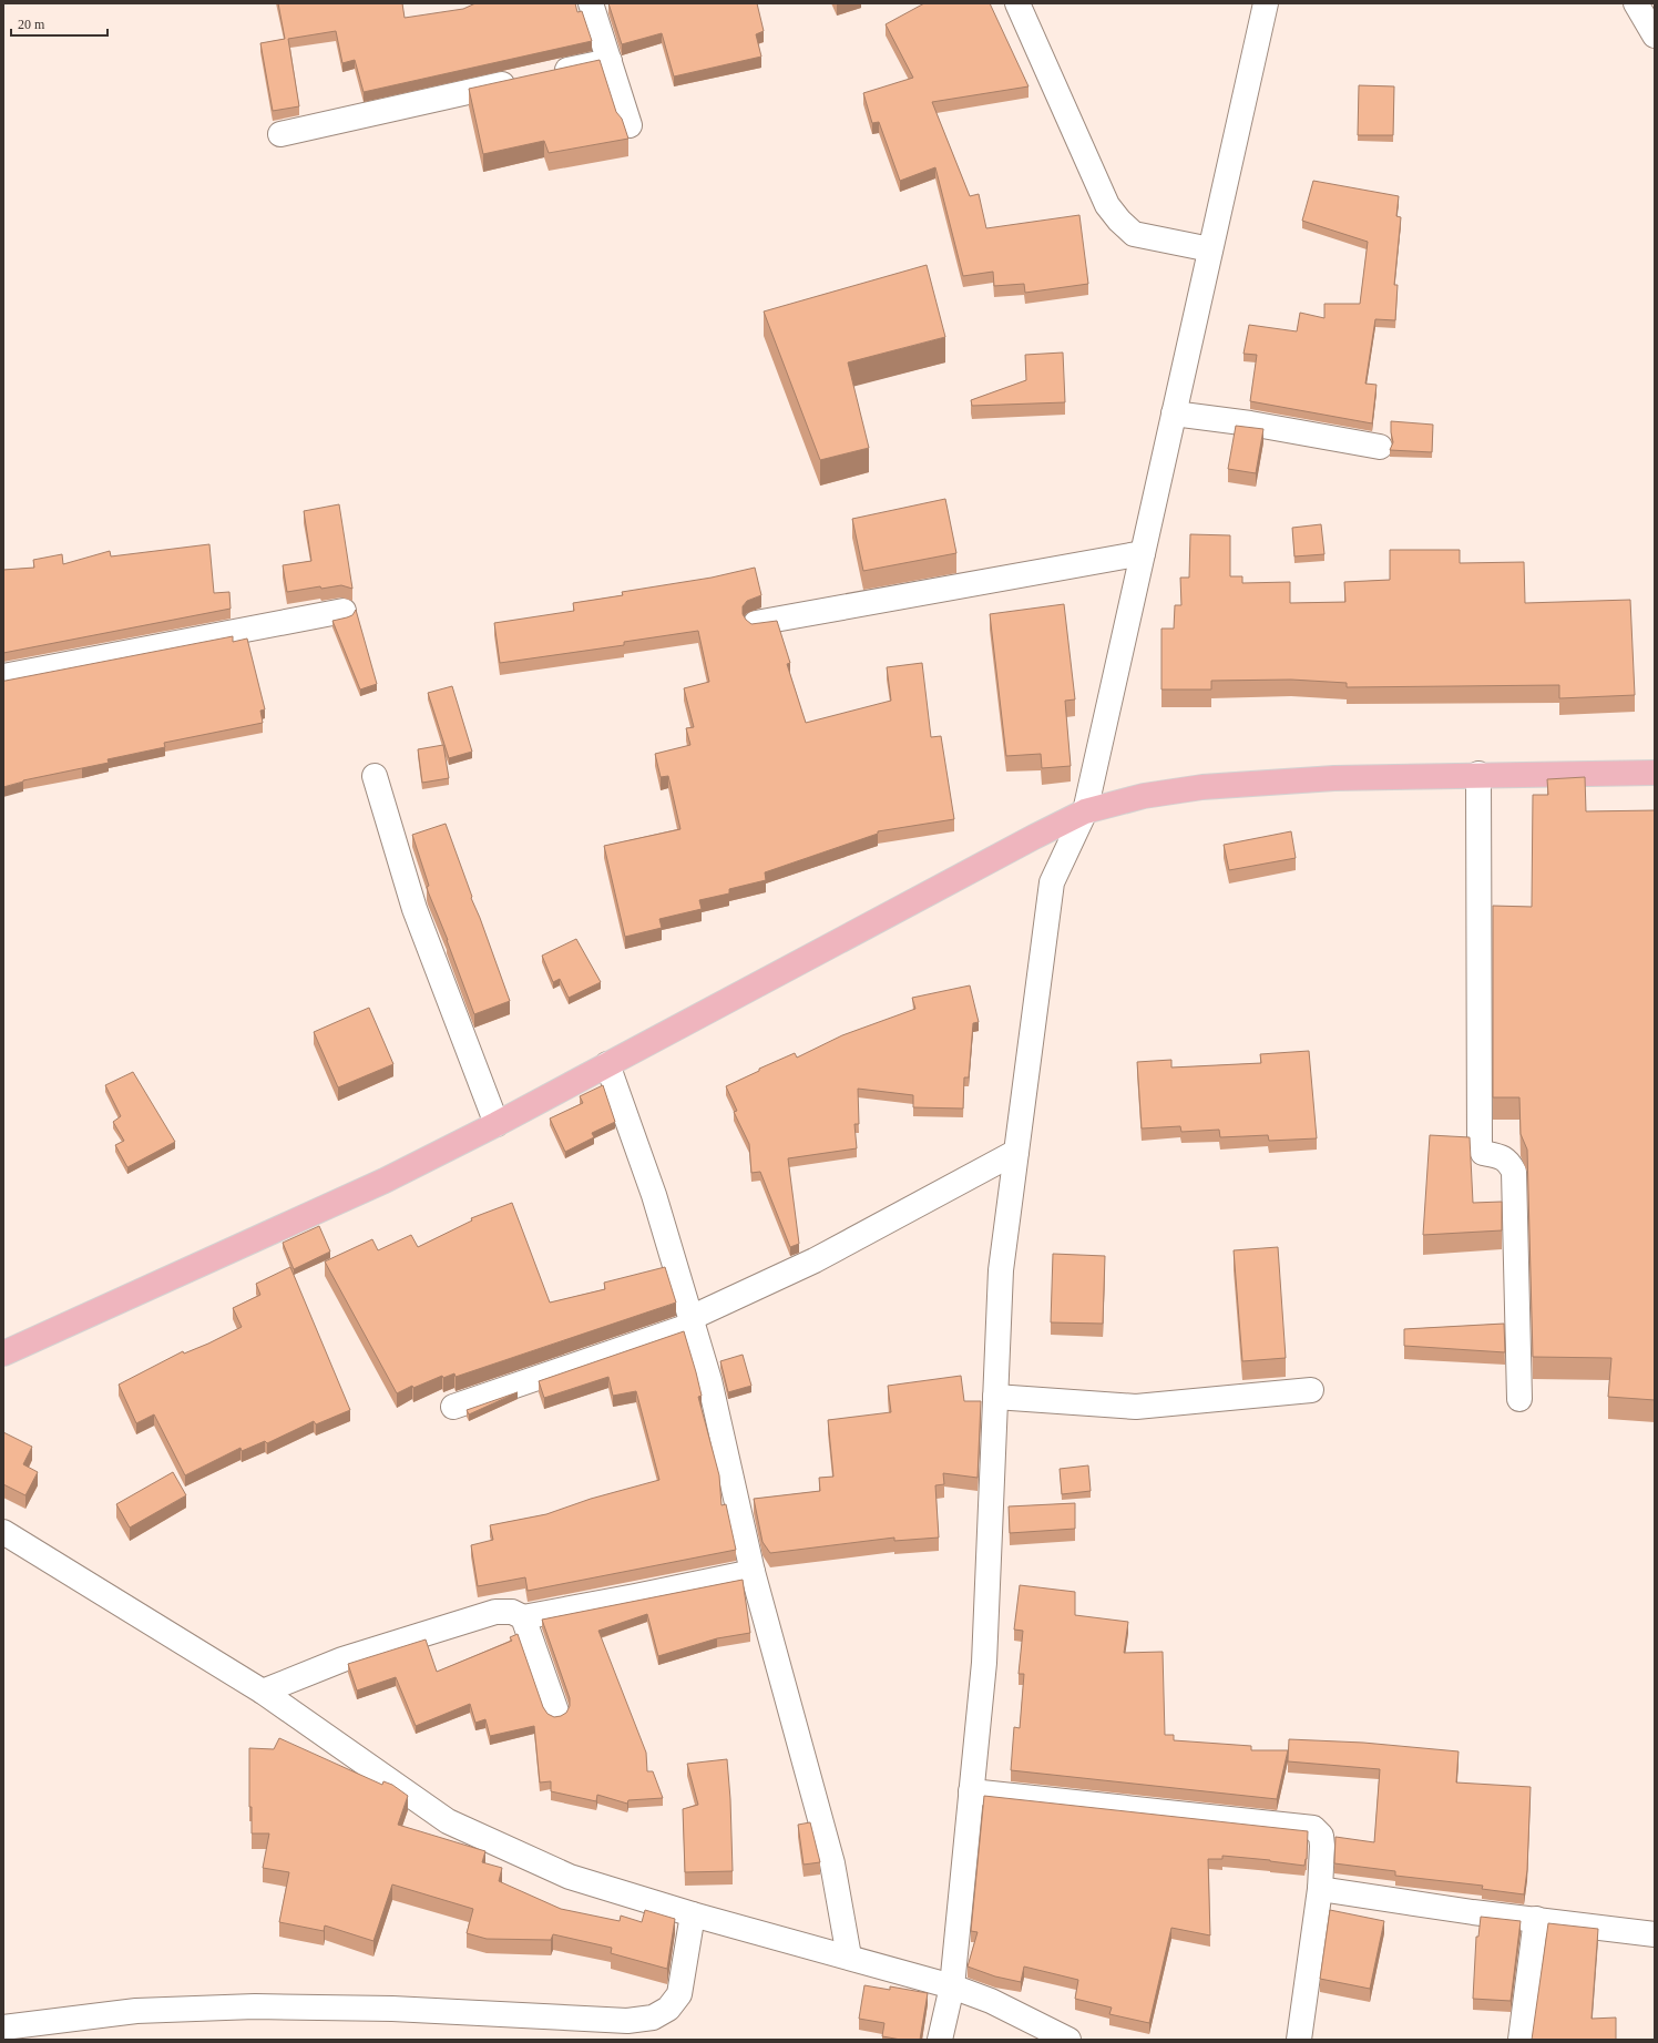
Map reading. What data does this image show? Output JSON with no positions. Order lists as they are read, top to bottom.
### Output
{
  "scale_bar": "20 m"
}
